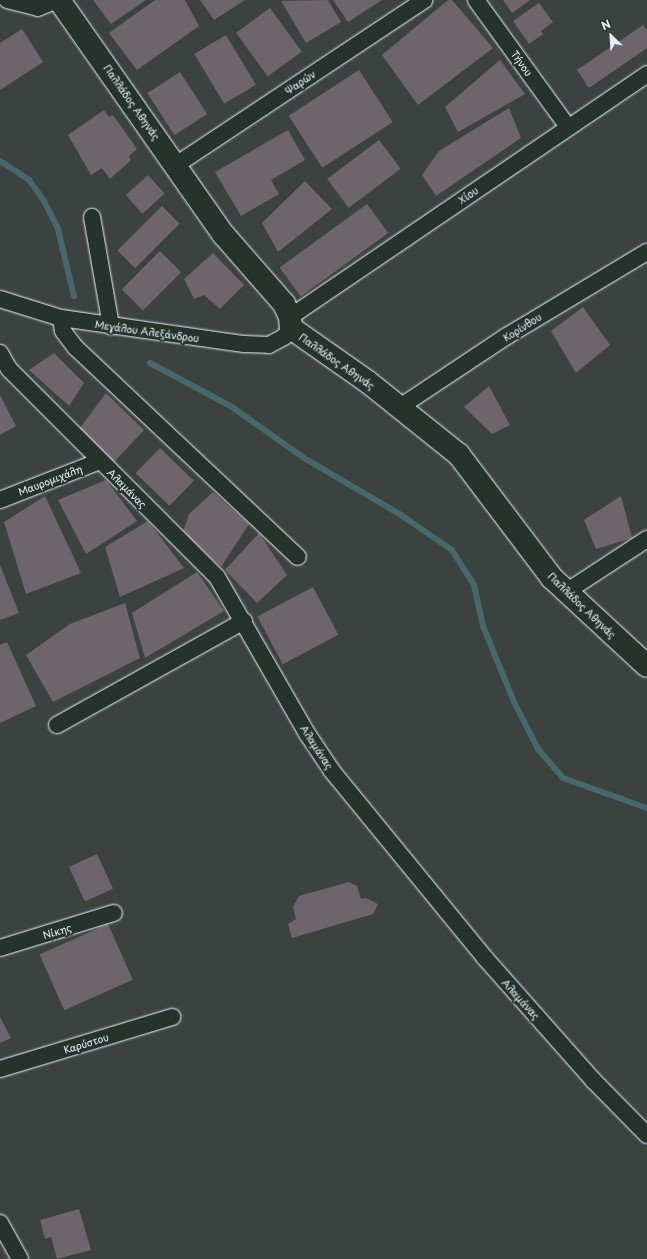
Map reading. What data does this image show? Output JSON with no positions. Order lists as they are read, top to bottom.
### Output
{
  "streets": {
    "street": [
      "Τήνου",
      "Ψαρών",
      "Παλλάδος Αθηνάς",
      "Χίου",
      "Κορίνθου",
      "Μεγάλου Αλεξάνδρου",
      "Μαυρομιχάλη",
      "Αλαμάνας",
      "Νίκης",
      "Καρύστου"
    ]
  },
  "crossings": [
    ["Τήνου", "Χίου"],
    ["Ψαρών", "Παλλάδος Αθηνάς"],
    ["Παλλάδος Αθηνάς", "Χίου"],
    ["Παλλάδος Αθηνάς", "Κορίνθου"],
    ["Παλλάδος Αθηνάς", "Μεγάλου Αλεξάνδρου"],
    ["Χίου", "Μεγάλου Αλεξάνδρου"],
    ["Μαυρομιχάλη", "Αλαμάνας"]
  ],
  "north": "top left"
}
